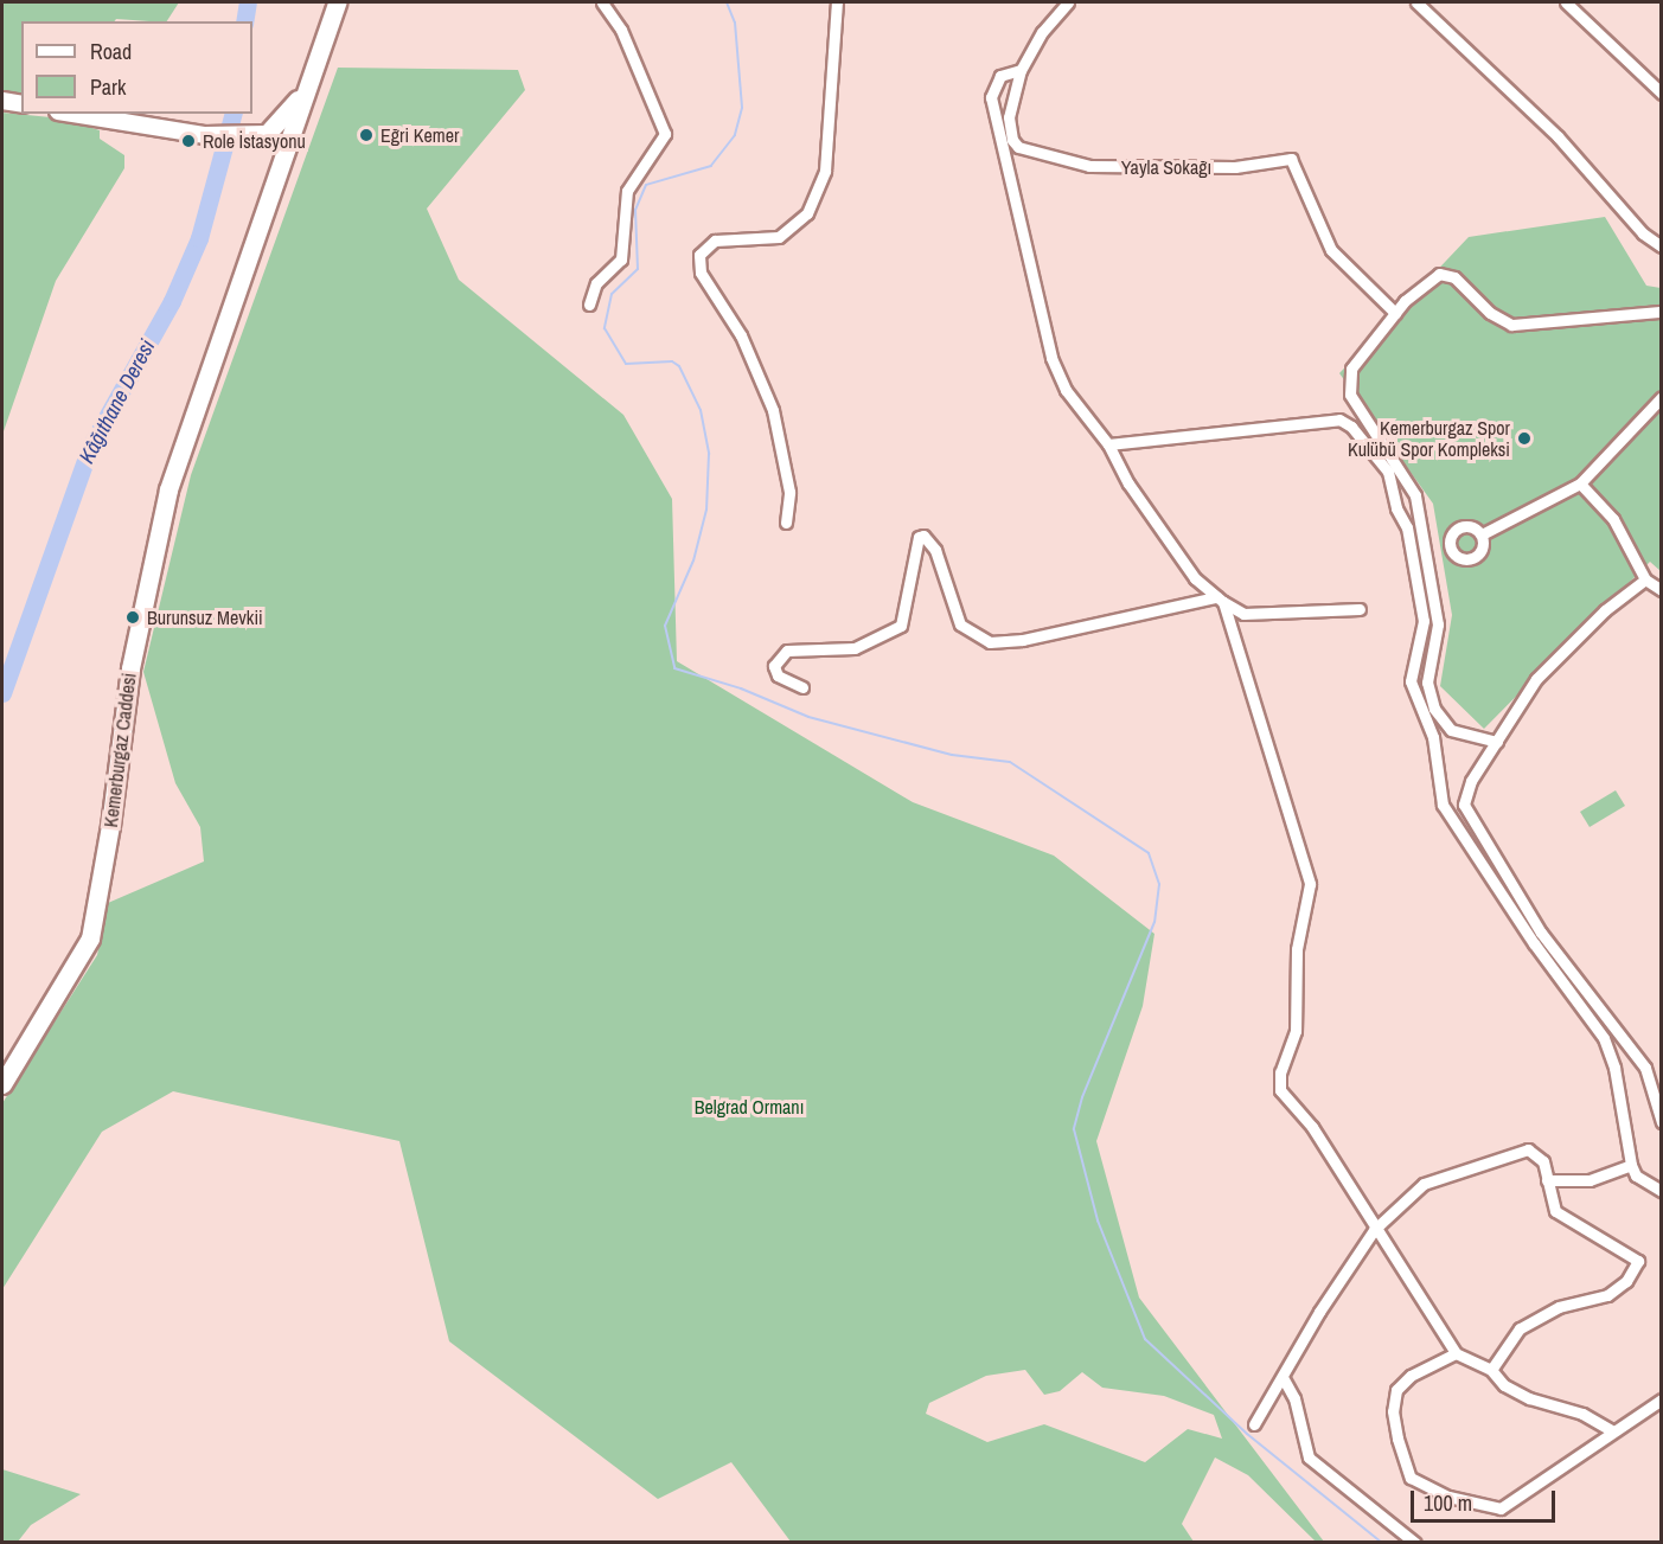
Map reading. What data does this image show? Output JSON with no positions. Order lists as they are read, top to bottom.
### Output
{
  "streets": {
    "main road": ["Kemerburgaz Caddesi"],
    "street": ["Yayla Sokağı"]
  },
  "water": ["Kâğıthane Deresi"],
  "parks": ["Belgrad Ormanı"],
  "places": [
    "Eğri Kemer",
    "Role İstasyonu",
    "Kemerburgaz Spor Kulübü Spor Kompleksi",
    "Burunsuz Mevkii"
  ],
  "legend": ["Road", "Park"],
  "scale_bar": "100 m"
}
